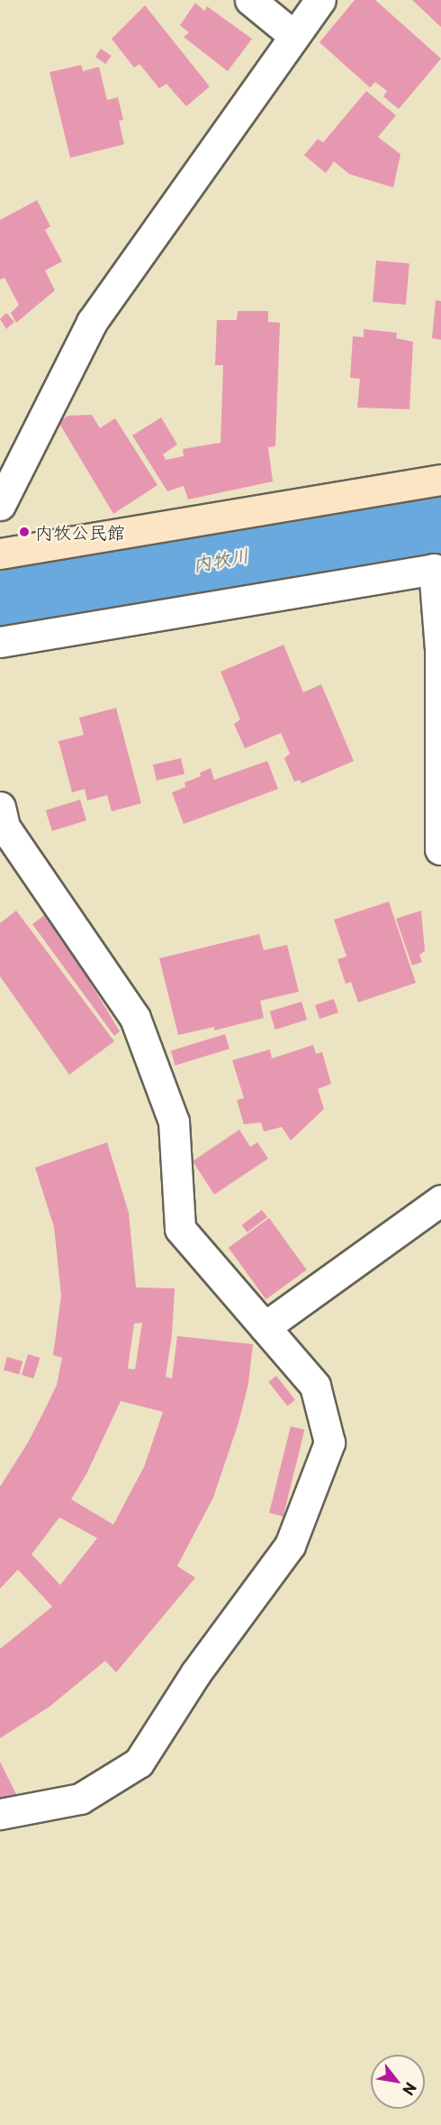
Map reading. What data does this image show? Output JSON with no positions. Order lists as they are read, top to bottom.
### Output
{
  "water": ["内牧川"],
  "places": ["内牧公民館"],
  "north": "bottom right"
}
